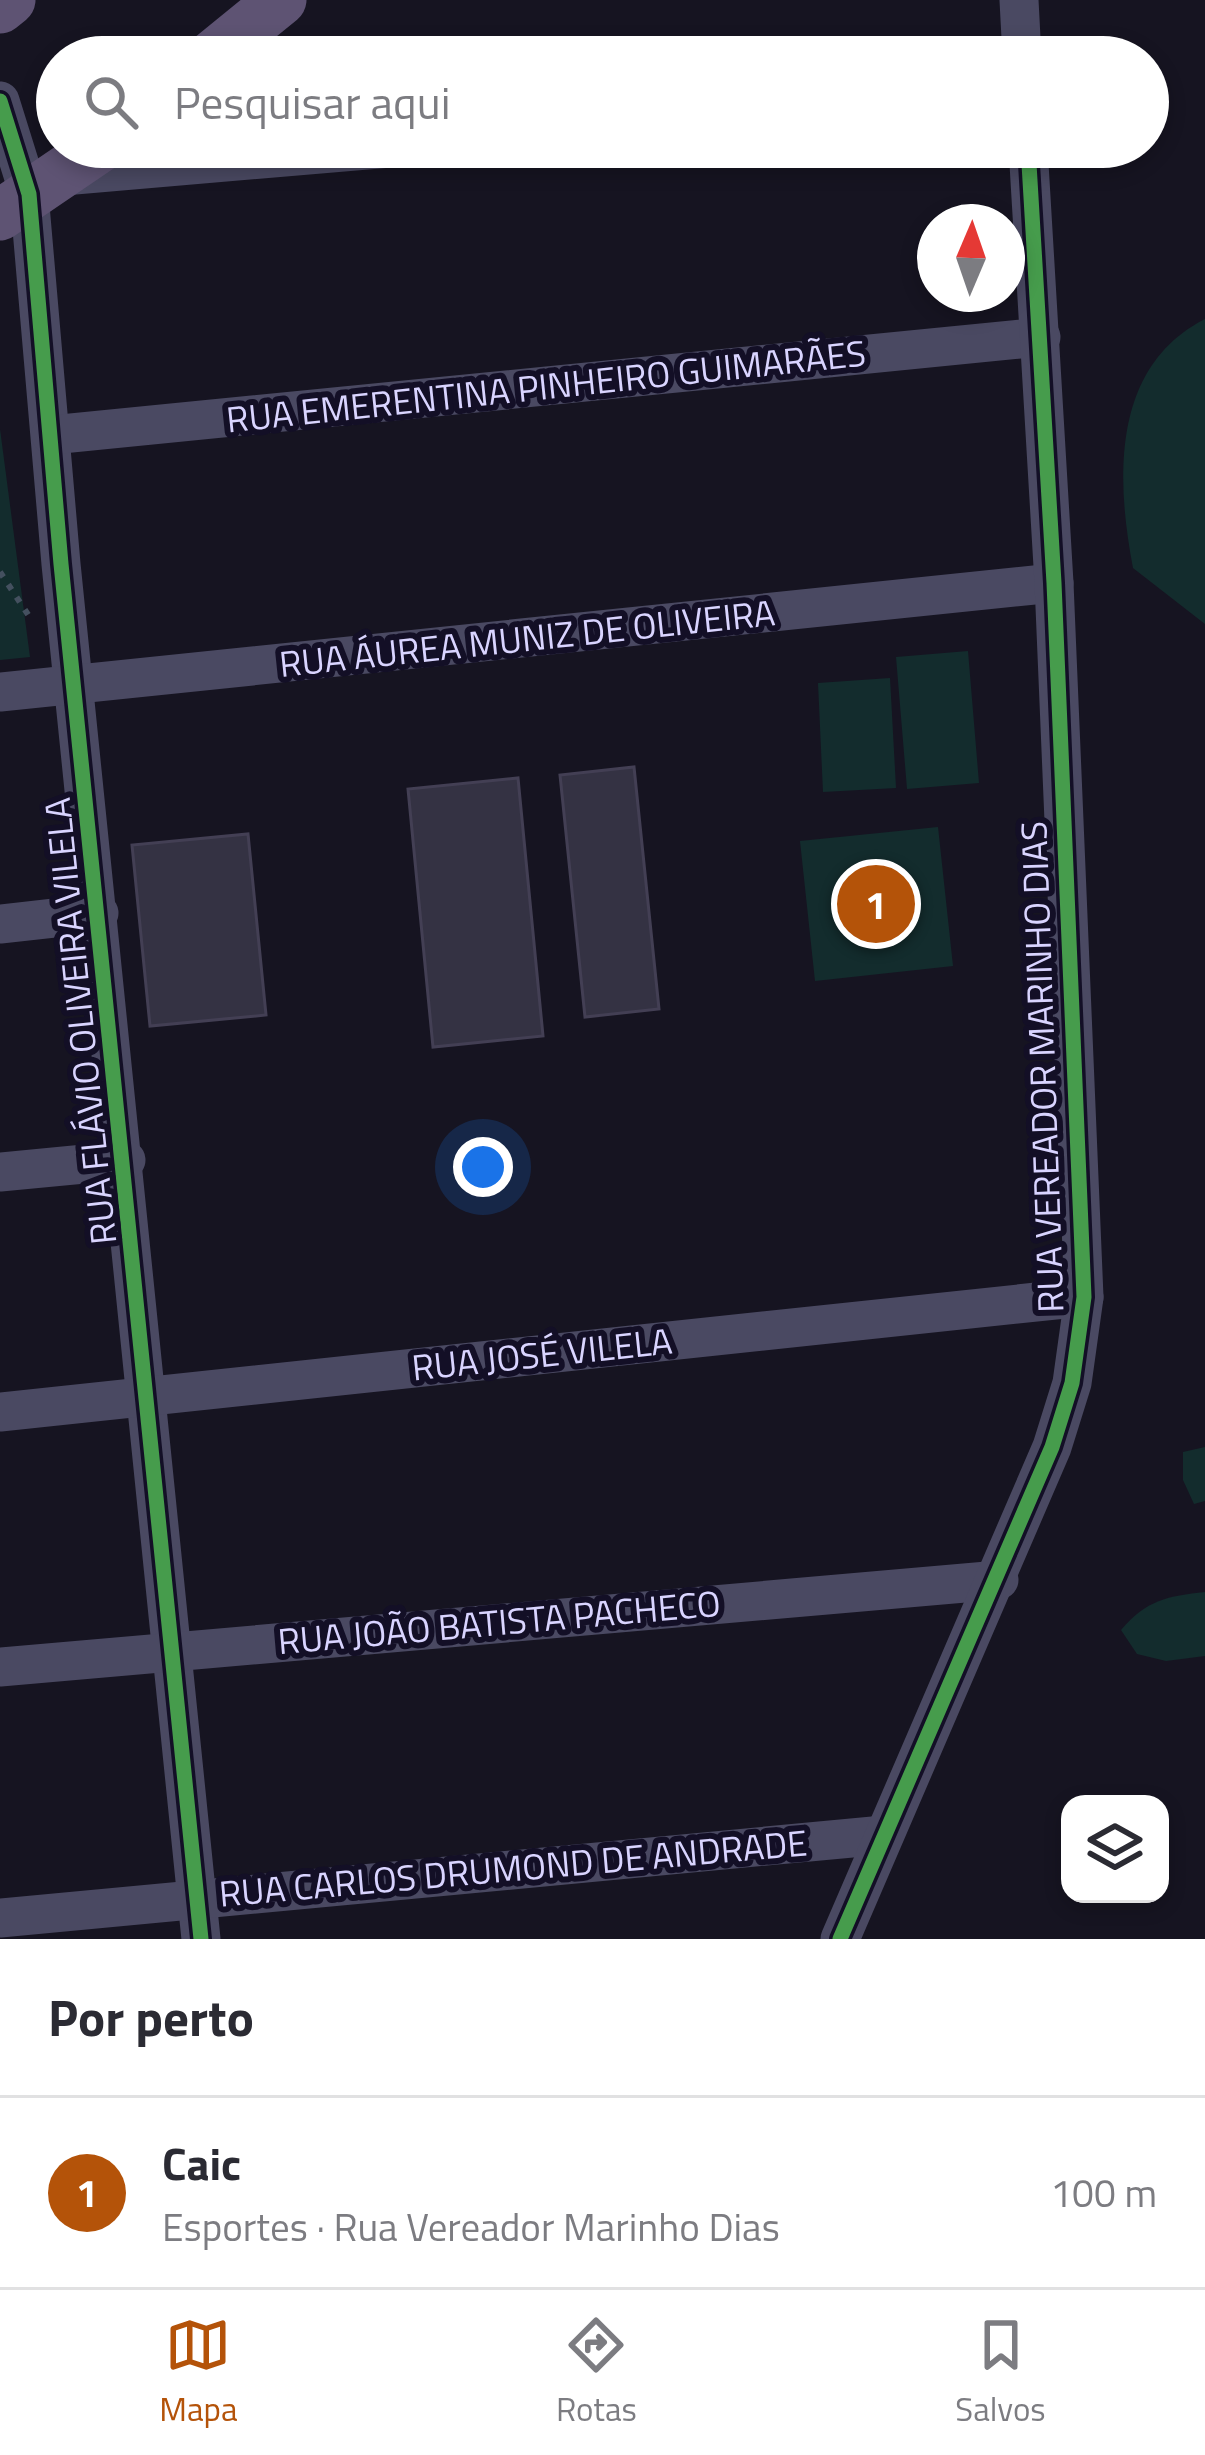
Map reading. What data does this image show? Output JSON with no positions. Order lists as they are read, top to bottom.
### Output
{
  "streets": {
    "street": [
      "RUA EMERENTINA PINHEIRO GUIMARÃES",
      "RUA ÁUREA MUNIZ DE OLIVEIRA",
      "RUA FLÁVIO OLIVEIRA VILELA",
      "RUA VEREADOR MARINHO DIAS",
      "RUA JOSÉ VILELA",
      "RUA JOÃO BATISTA PACHECO",
      "RUA CARLOS DRUMOND DE ANDRADE"
    ]
  },
  "crossings": [
    ["RUA EMERENTINA PINHEIRO GUIMARÃES", "RUA FLÁVIO OLIVEIRA VILELA"],
    ["RUA EMERENTINA PINHEIRO GUIMARÃES", "RUA VEREADOR MARINHO DIAS"],
    ["RUA ÁUREA MUNIZ DE OLIVEIRA", "RUA FLÁVIO OLIVEIRA VILELA"],
    ["RUA ÁUREA MUNIZ DE OLIVEIRA", "RUA VEREADOR MARINHO DIAS"],
    ["RUA FLÁVIO OLIVEIRA VILELA", "RUA JOSÉ VILELA"],
    ["RUA FLÁVIO OLIVEIRA VILELA", "RUA JOÃO BATISTA PACHECO"],
    ["RUA FLÁVIO OLIVEIRA VILELA", "RUA CARLOS DRUMOND DE ANDRADE"],
    ["RUA VEREADOR MARINHO DIAS", "RUA JOSÉ VILELA"],
    ["RUA VEREADOR MARINHO DIAS", "RUA JOÃO BATISTA PACHECO"],
    ["RUA VEREADOR MARINHO DIAS", "RUA CARLOS DRUMOND DE ANDRADE"]
  ],
  "north": "top",
  "page": {
    "search": "Pesquisar aqui",
    "pins": "1",
    "heading": "Por perto",
    "list": [
      {
        "mark": "1",
        "name": "Caic",
        "note": "Esportes · Rua Vereador Marinho Dias",
        "value": "100 m"
      }
    ],
    "nav": ["Mapa", "Rotas", "Salvos"]
  }
}
